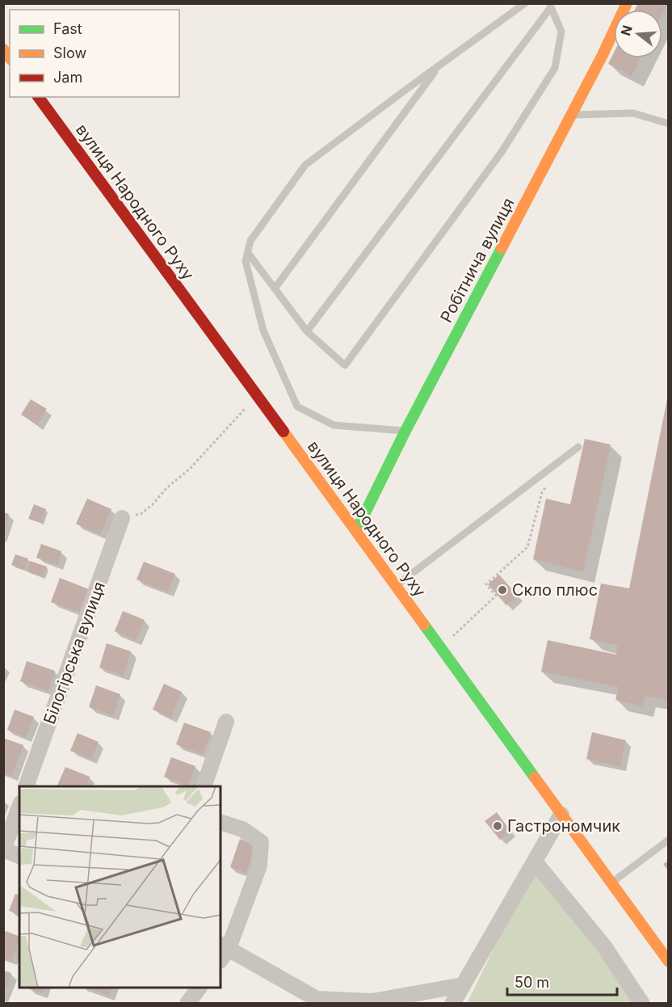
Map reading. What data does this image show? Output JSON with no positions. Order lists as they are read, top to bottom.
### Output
{
  "streets": {
    "main road": ["вулиця Народного Руху", "Робітнича вулиця"],
    "street": ["Білогірська вулиця"]
  },
  "crossings": [
    ["вулиця Народного Руху", "Робітнича вулиця"]
  ],
  "places": ["Скло плюс", "Гастрономчик"],
  "legend": ["Fast", "Slow", "Jam"],
  "scale_bar": "50 m",
  "north": "left"
}
